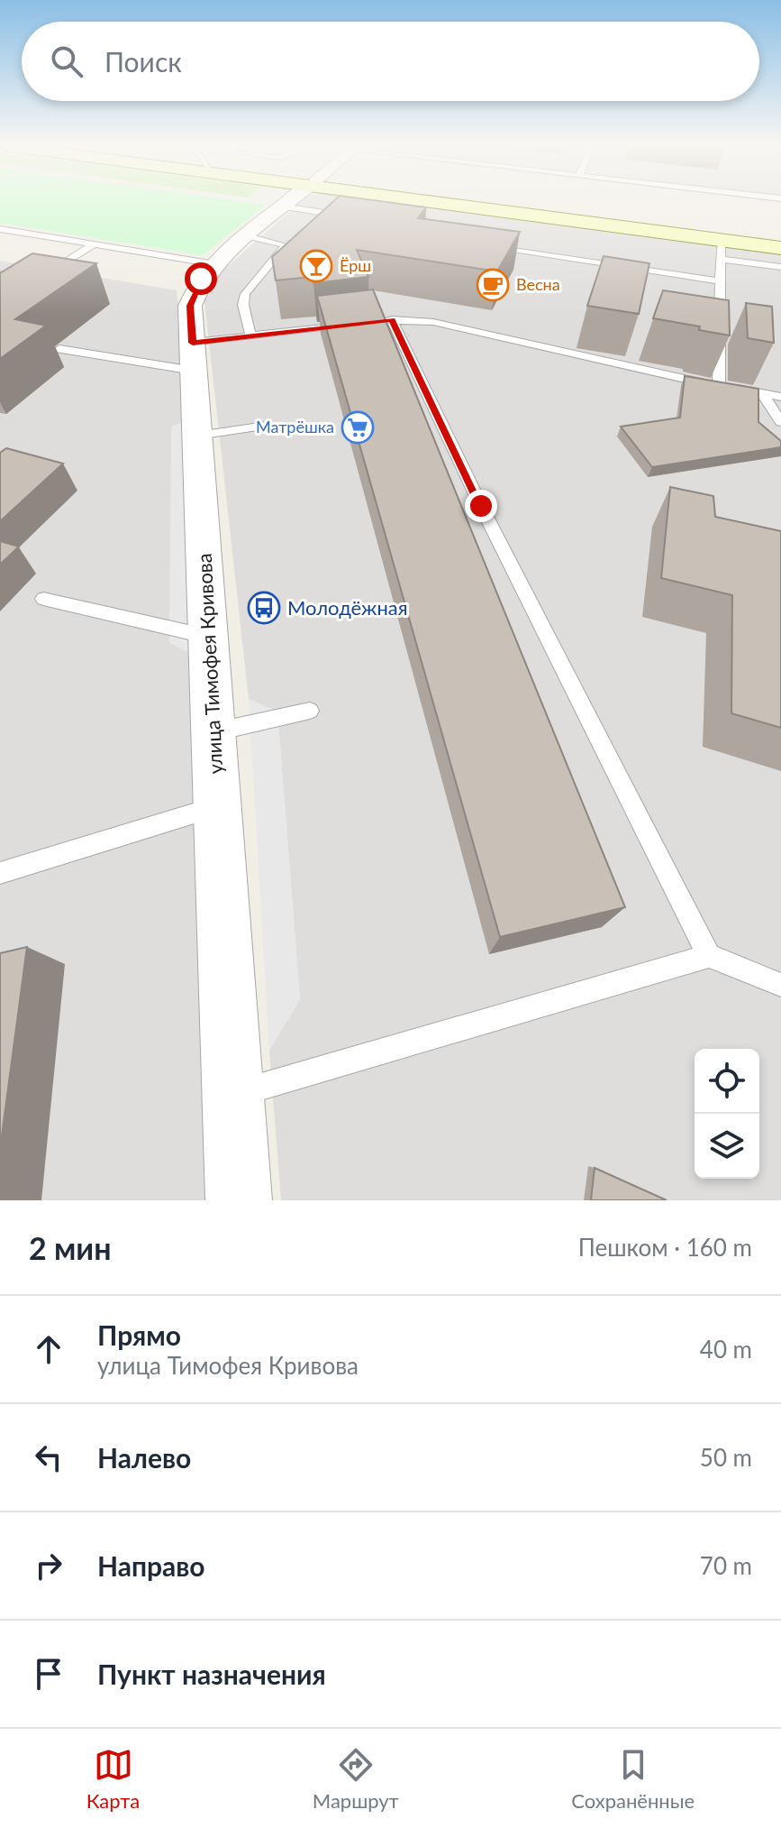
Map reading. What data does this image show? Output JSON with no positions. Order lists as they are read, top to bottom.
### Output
{
  "streets": {
    "street": ["улица Тимофея Кривова"]
  },
  "places": {
    "bar": ["Ёрш"],
    "cafe": ["Весна"],
    "supermarket": ["Матрёшка"],
    "bus stop": ["Молодёжная"]
  },
  "page": {
    "search": "Поиск",
    "heading": ["2 мин", "Пешком · 160 m"],
    "list": [
      ["Прямо", "улица Тимофея Кривова", "40 m"],
      ["Налево", "50 m"],
      ["Направо", "70 m"],
      "Пункт назначения"
    ],
    "nav": ["Карта", "Маршрут", "Сохранённые"]
  }
}
